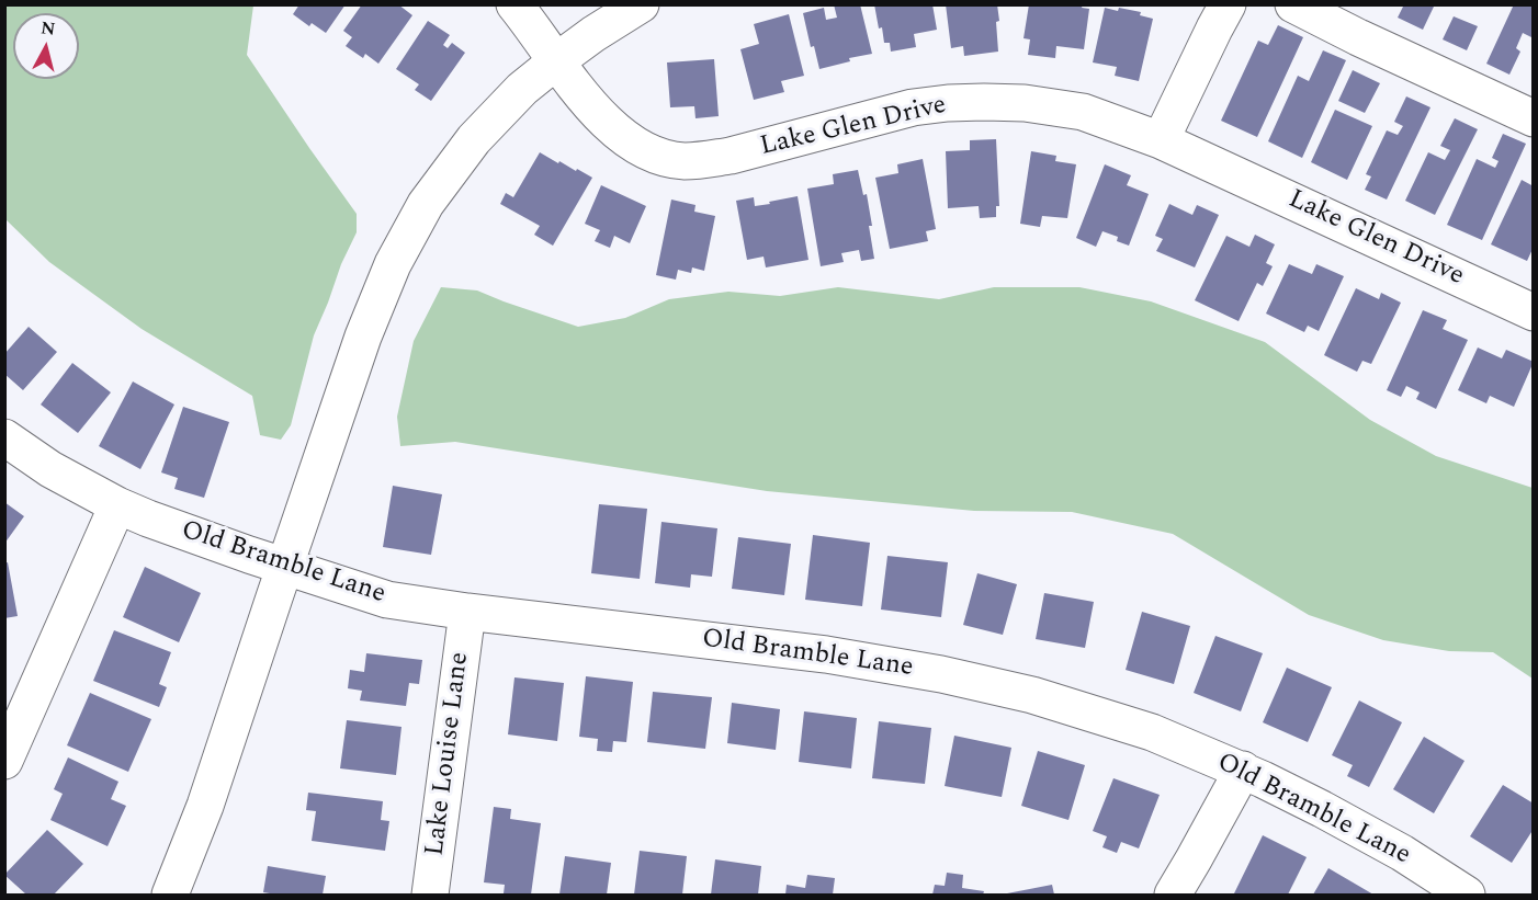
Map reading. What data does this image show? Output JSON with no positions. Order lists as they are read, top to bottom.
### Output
{
  "streets": {
    "street": ["Lake Glen Drive", "Old Bramble Lane", "Lake Louise Lane"]
  },
  "crossings": [
    ["Old Bramble Lane", "Lake Louise Lane"]
  ],
  "north": "top"
}
